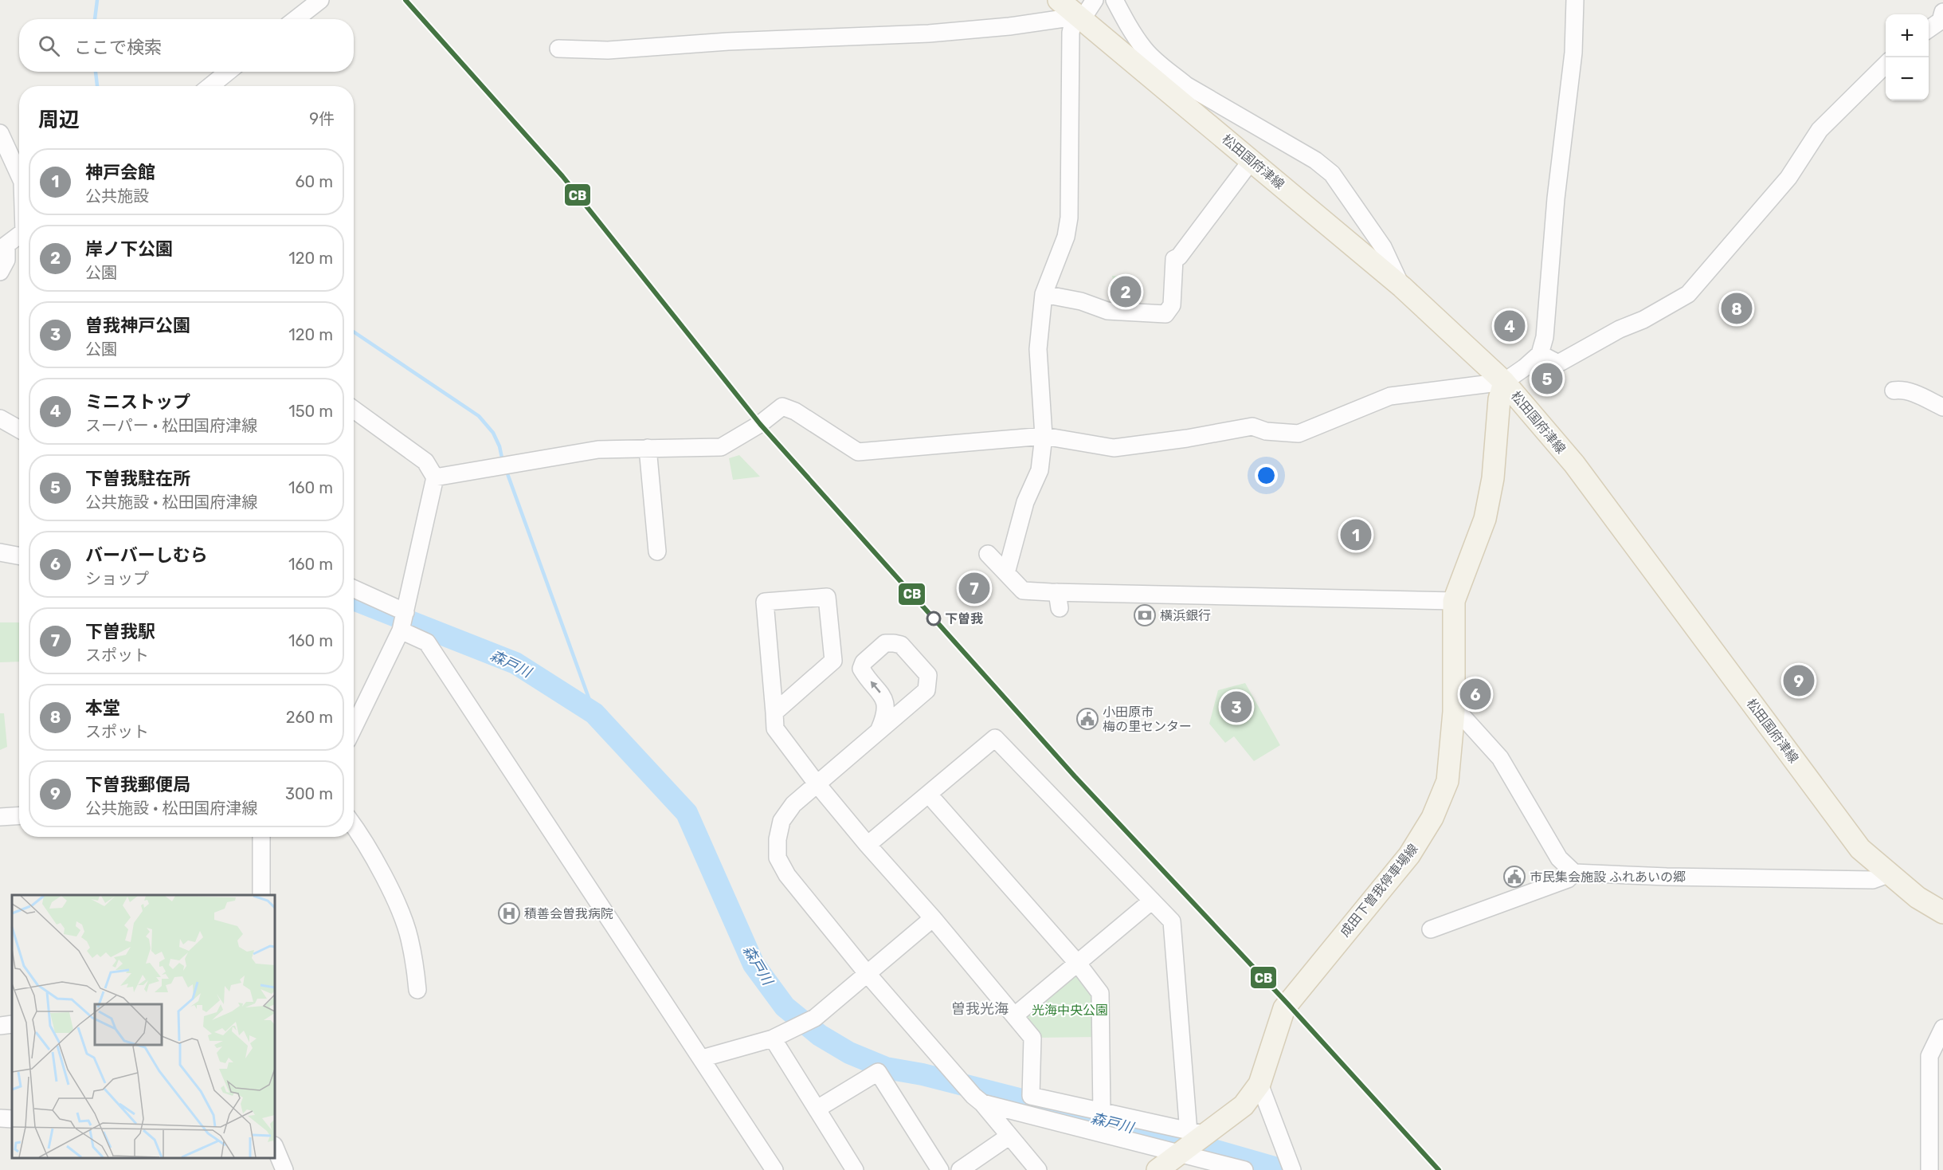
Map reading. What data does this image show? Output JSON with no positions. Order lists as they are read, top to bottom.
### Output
{
  "streets": {
    "main road": ["松田国府津線", "成田下曽我停車場線"]
  },
  "crossings": [
    ["松田国府津線", "成田下曽我停車場線"]
  ],
  "districts": ["曽我光海"],
  "water": ["森戸川"],
  "parks": ["光海中央公園"],
  "places": {
    "bank": ["横浜銀行"],
    "other": ["下曽我"],
    "public building": ["小田原市 梅の里センター", "市民集会施設 ふれあいの郷"],
    "hospital": ["積善会曽我病院"]
  },
  "lines": ["transit line CB"],
  "page": {
    "map_buttons": ["+", "−"],
    "search": "ここで検索",
    "heading": ["周辺", "9件"],
    "list": [
      {
        "mark": "1",
        "name": "神戸会館",
        "note": "公共施設",
        "value": "60 m"
      },
      {
        "mark": "2",
        "name": "岸ノ下公園",
        "note": "公園",
        "value": "120 m"
      },
      {
        "mark": "3",
        "name": "曽我神戸公園",
        "note": "公園",
        "value": "120 m"
      },
      {
        "mark": "4",
        "name": "ミニストップ",
        "note": "スーパー · 松田国府津線",
        "value": "150 m"
      },
      {
        "mark": "5",
        "name": "下曽我駐在所",
        "note": "公共施設 · 松田国府津線",
        "value": "160 m"
      },
      {
        "mark": "6",
        "name": "バーバーしむら",
        "note": "ショップ",
        "value": "160 m"
      },
      {
        "mark": "7",
        "name": "下曽我駅",
        "note": "スポット",
        "value": "160 m"
      },
      {
        "mark": "8",
        "name": "本堂",
        "note": "スポット",
        "value": "260 m"
      },
      {
        "mark": "9",
        "name": "下曽我郵便局",
        "note": "公共施設 · 松田国府津線",
        "value": "300 m"
      }
    ],
    "pins": [
      "2",
      "8",
      "4",
      "5",
      "1",
      "7",
      "9",
      "6",
      "3"
    ]
  }
}
